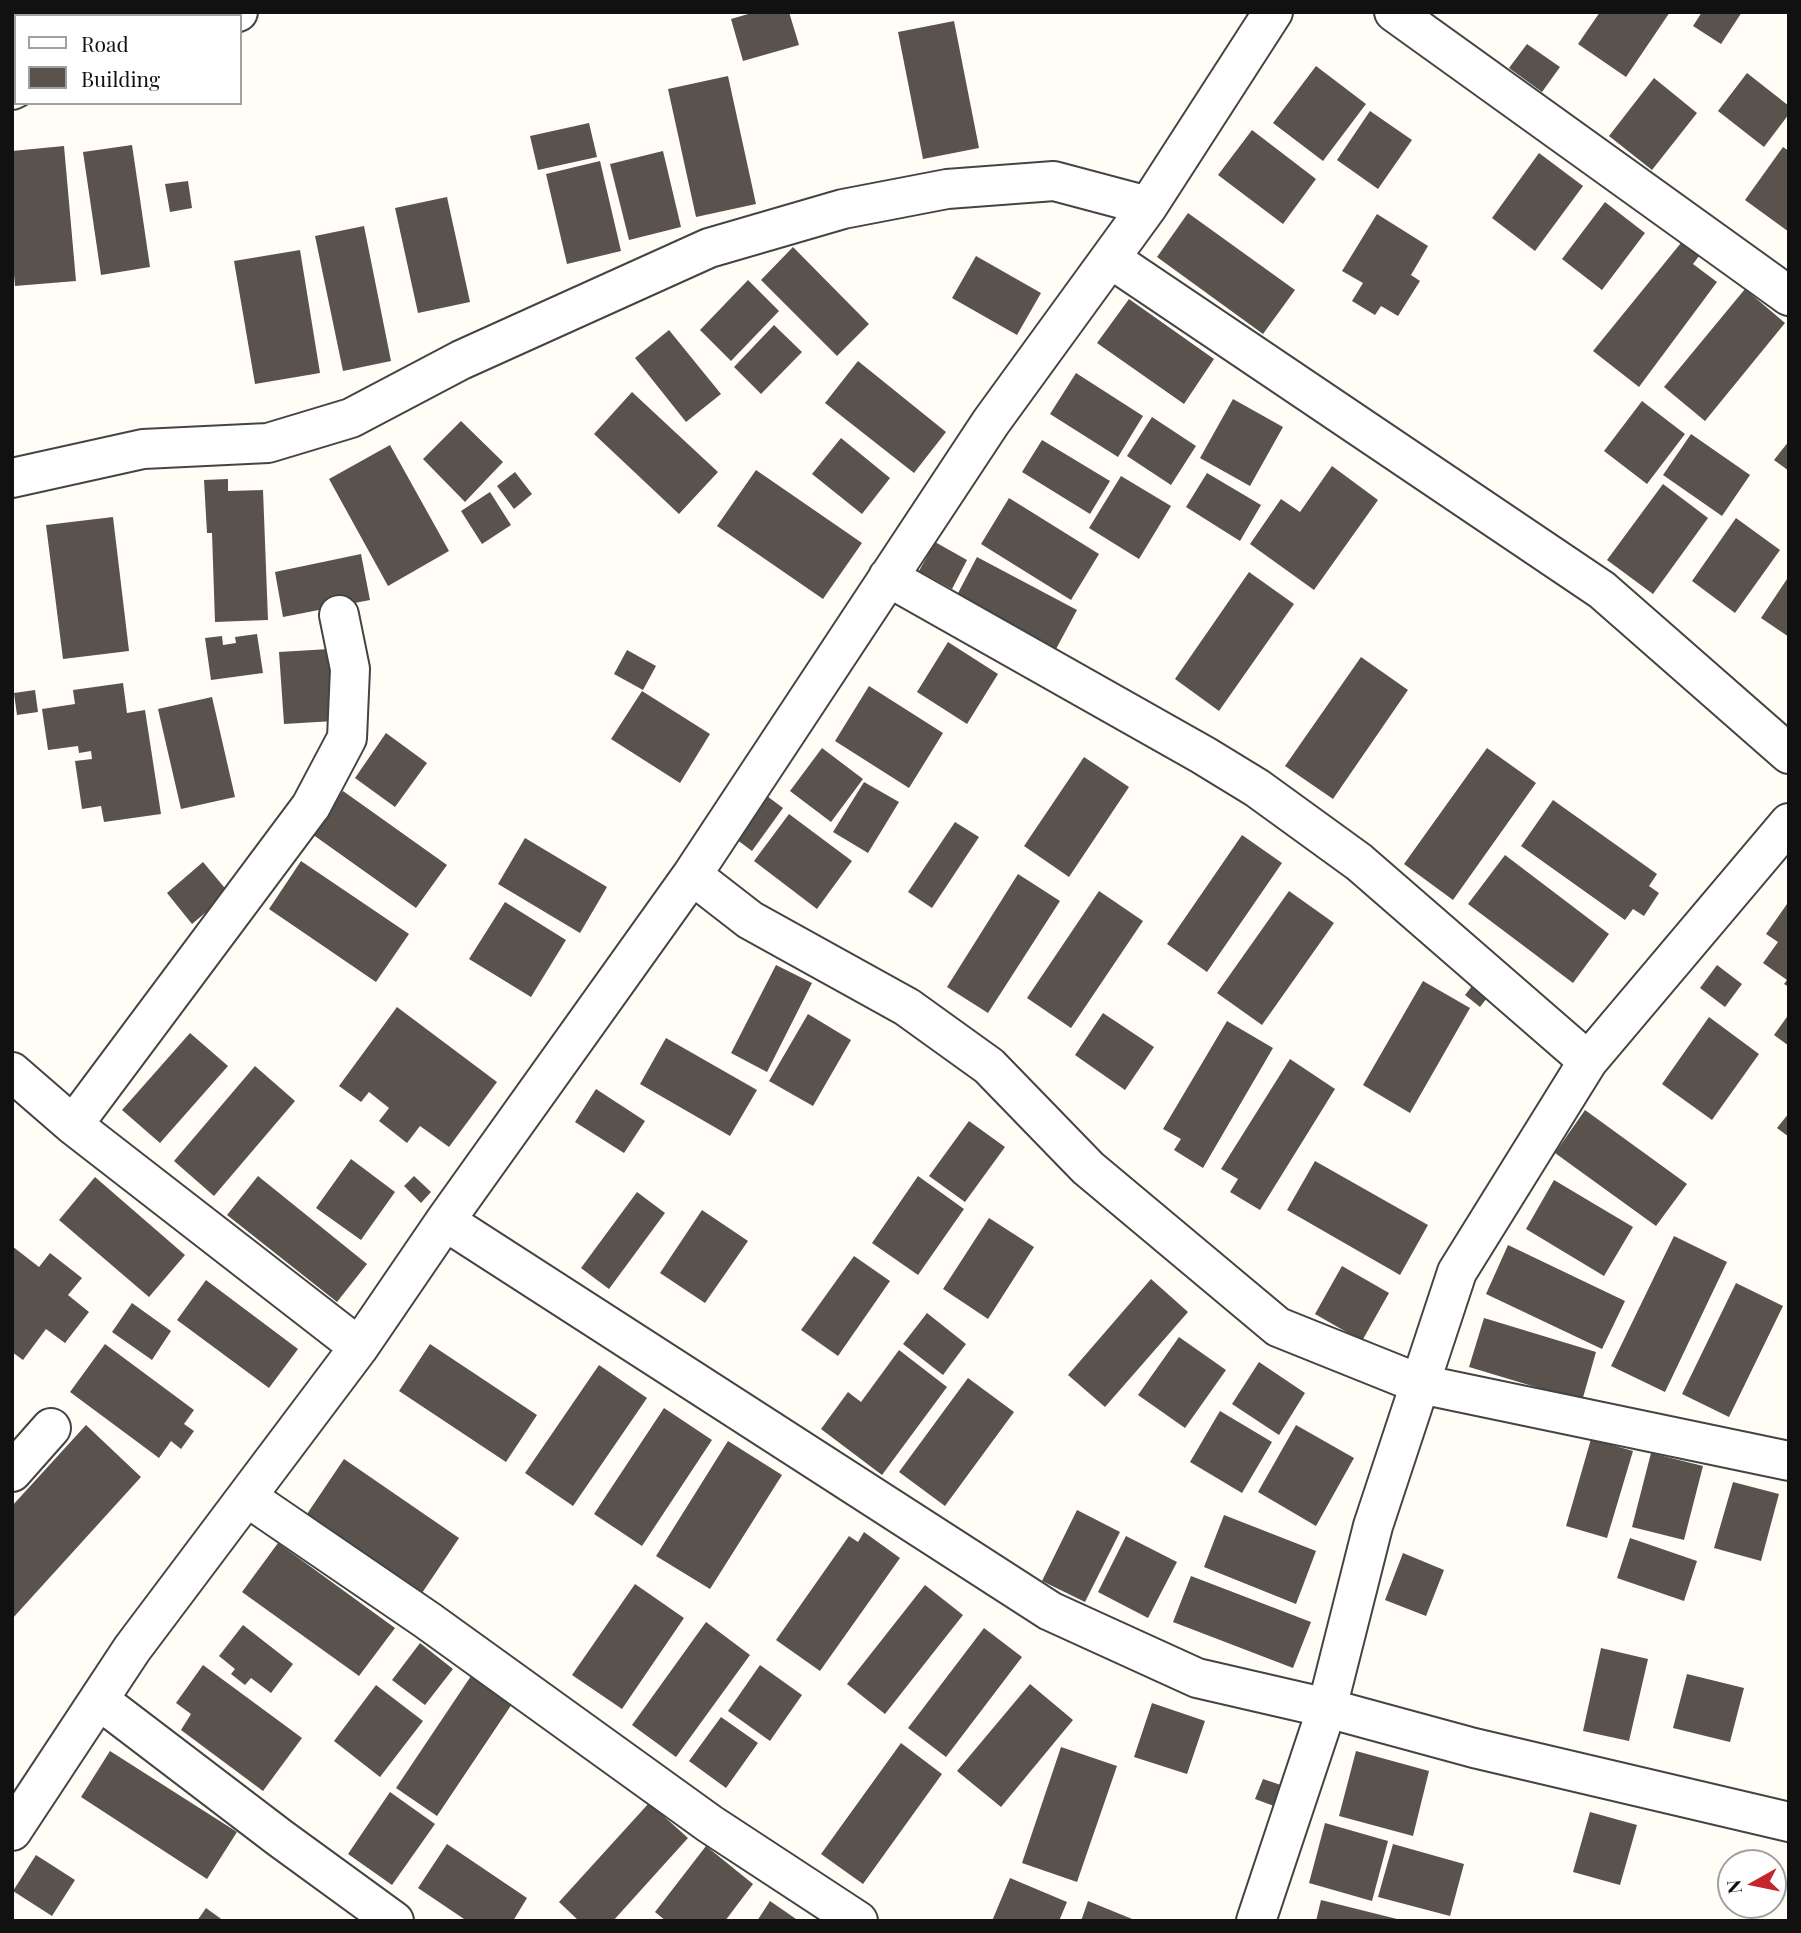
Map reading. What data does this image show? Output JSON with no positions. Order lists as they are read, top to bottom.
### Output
{
  "legend": ["Road", "Building"],
  "north": "left"
}
